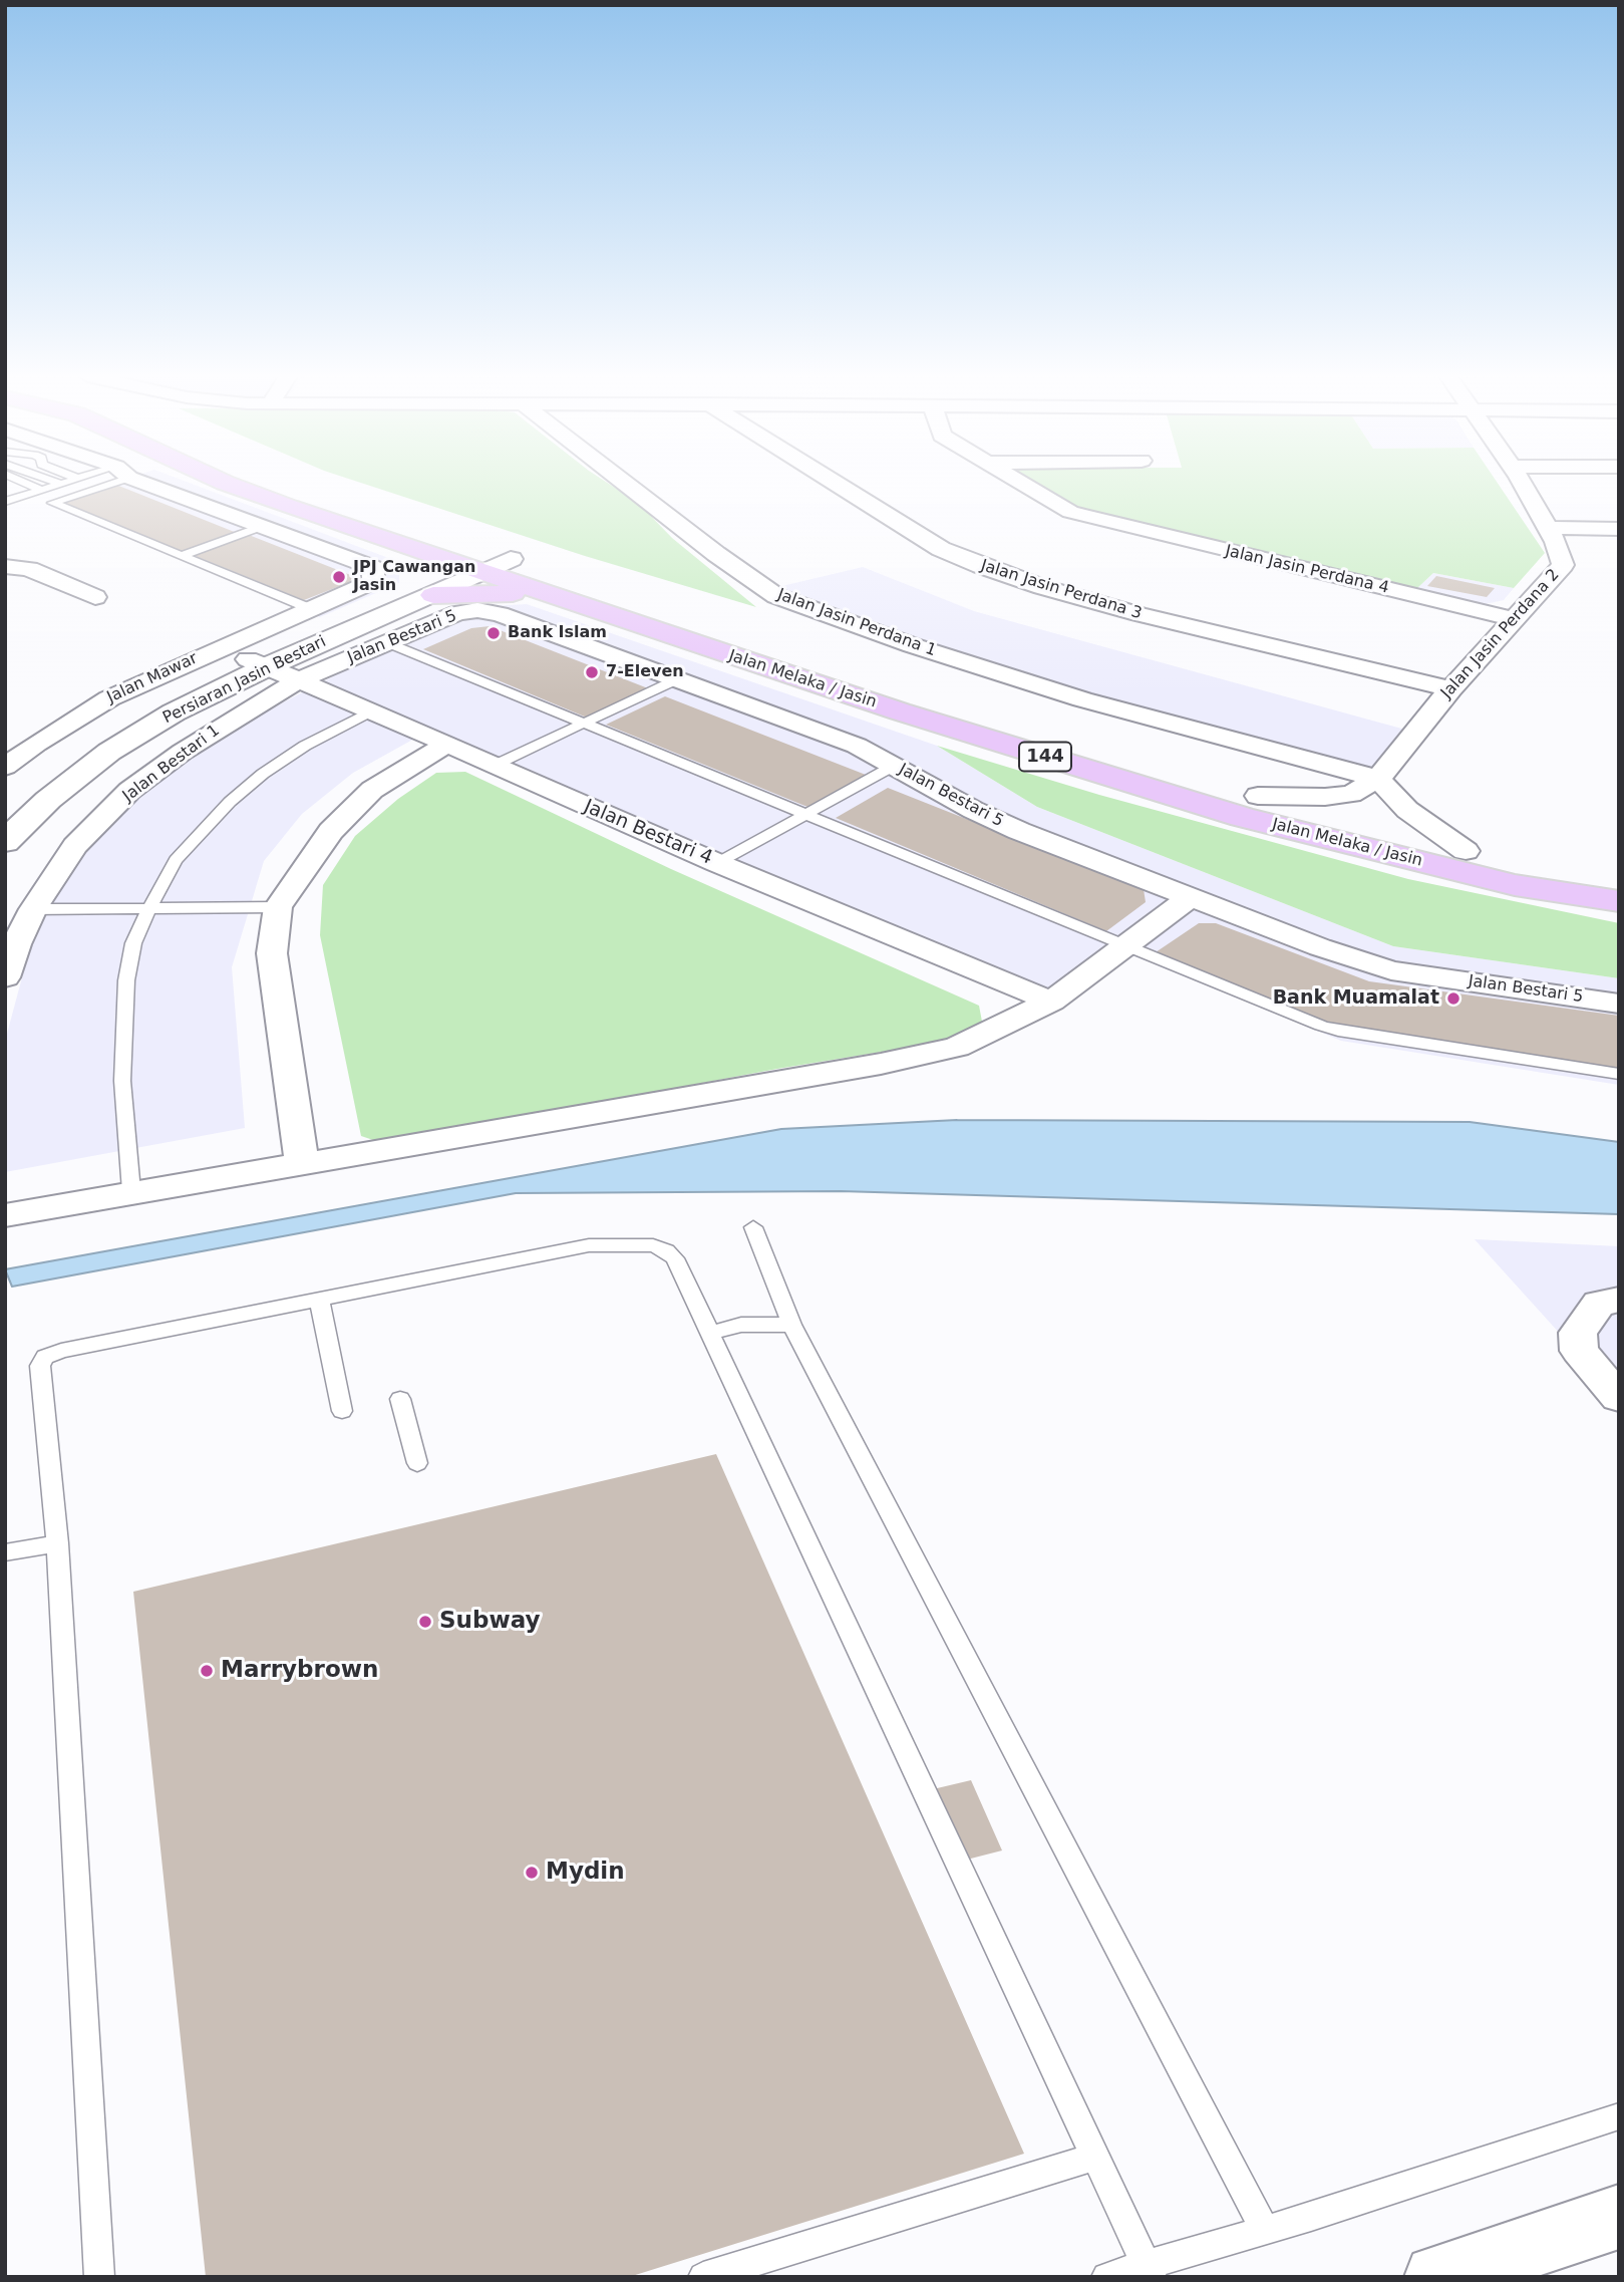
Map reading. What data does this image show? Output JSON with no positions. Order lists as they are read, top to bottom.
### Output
{
  "streets": {
    "main road": ["Jalan Melaka / Jasin", "144"],
    "street": [
      "Jalan Jasin Perdana 4",
      "Jalan Jasin Perdana 3",
      "Jalan Jasin Perdana 1",
      "Jalan Jasin Perdana 2",
      "Jalan Bestari 5",
      "Jalan Mawar",
      "Persiaran Jasin Bestari",
      "Jalan Bestari 1",
      "Jalan Bestari 4"
    ]
  },
  "crossings": [
    ["Jalan Jasin Perdana 4", "Jalan Jasin Perdana 2"],
    ["Jalan Jasin Perdana 3", "Jalan Jasin Perdana 2"],
    ["Jalan Jasin Perdana 1", "Jalan Jasin Perdana 2"],
    ["Jalan Bestari 5", "Jalan Bestari 1"],
    ["Jalan Bestari 5", "Jalan Bestari 4"],
    ["Jalan Melaka / Jasin", "Persiaran Jasin Bestari"],
    ["Persiaran Jasin Bestari", "Jalan Bestari 4"],
    ["Jalan Bestari 1", "Jalan Bestari 4"]
  ],
  "places": [
    "JPJ Cawangan Jasin",
    "Bank Islam",
    "7-Eleven",
    "Bank Muamalat",
    "Subway",
    "Marrybrown",
    "Mydin"
  ]
}
